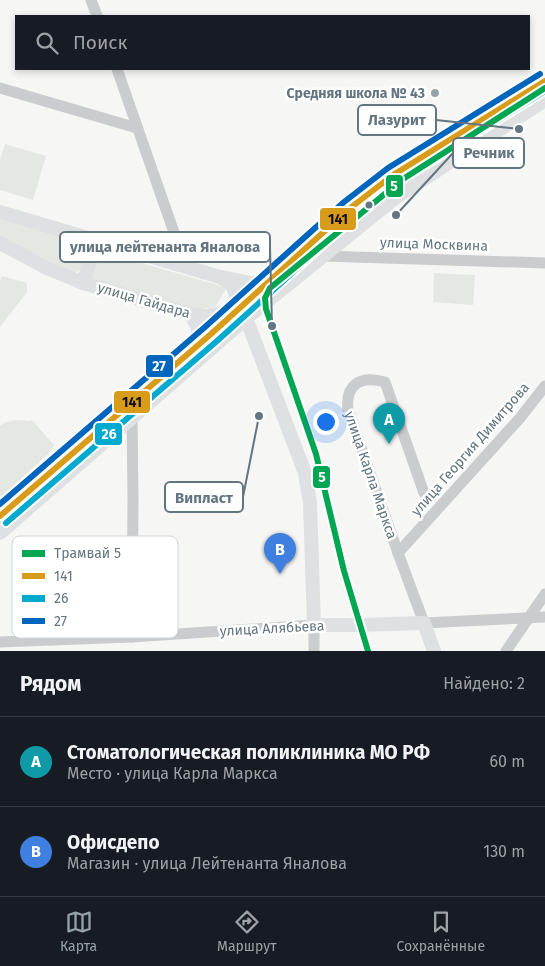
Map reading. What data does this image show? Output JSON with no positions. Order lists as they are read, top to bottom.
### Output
{
  "streets": {
    "main road": ["улица Гайдара", "улица Карла Маркса", "улица Алябьева"],
    "street": ["улица Москвина", "улица Георгия Димитрова"]
  },
  "crossings": [
    ["улица Георгия Димитрова", "улица Карла Маркса"],
    ["улица Карла Маркса", "улица Алябьева"]
  ],
  "places": [
    "Средняя школа № 43",
    "Лазурит",
    "Речник",
    "улица лейтенанта Яналова",
    "Випласт"
  ],
  "lines": [
    "transit line 27",
    "transit line 141",
    "tram line 5",
    "transit line 26"
  ],
  "legend": [
    "Трамвай 5",
    "141",
    "26",
    "27"
  ],
  "page": {
    "search": "Поиск",
    "pins": ["A", "B"],
    "heading": ["Рядом", "Найдено: 2"],
    "list": [
      {
        "mark": "A",
        "name": "Стоматологическая поликлиника МО РФ",
        "note": "Место · улица Карла Маркса",
        "value": "60 m"
      },
      {
        "mark": "B",
        "name": "Офисдепо",
        "note": "Магазин · улица Лейтенанта Яналова",
        "value": "130 m"
      }
    ],
    "nav": ["Карта", "Маршрут", "Сохранённые"]
  }
}
